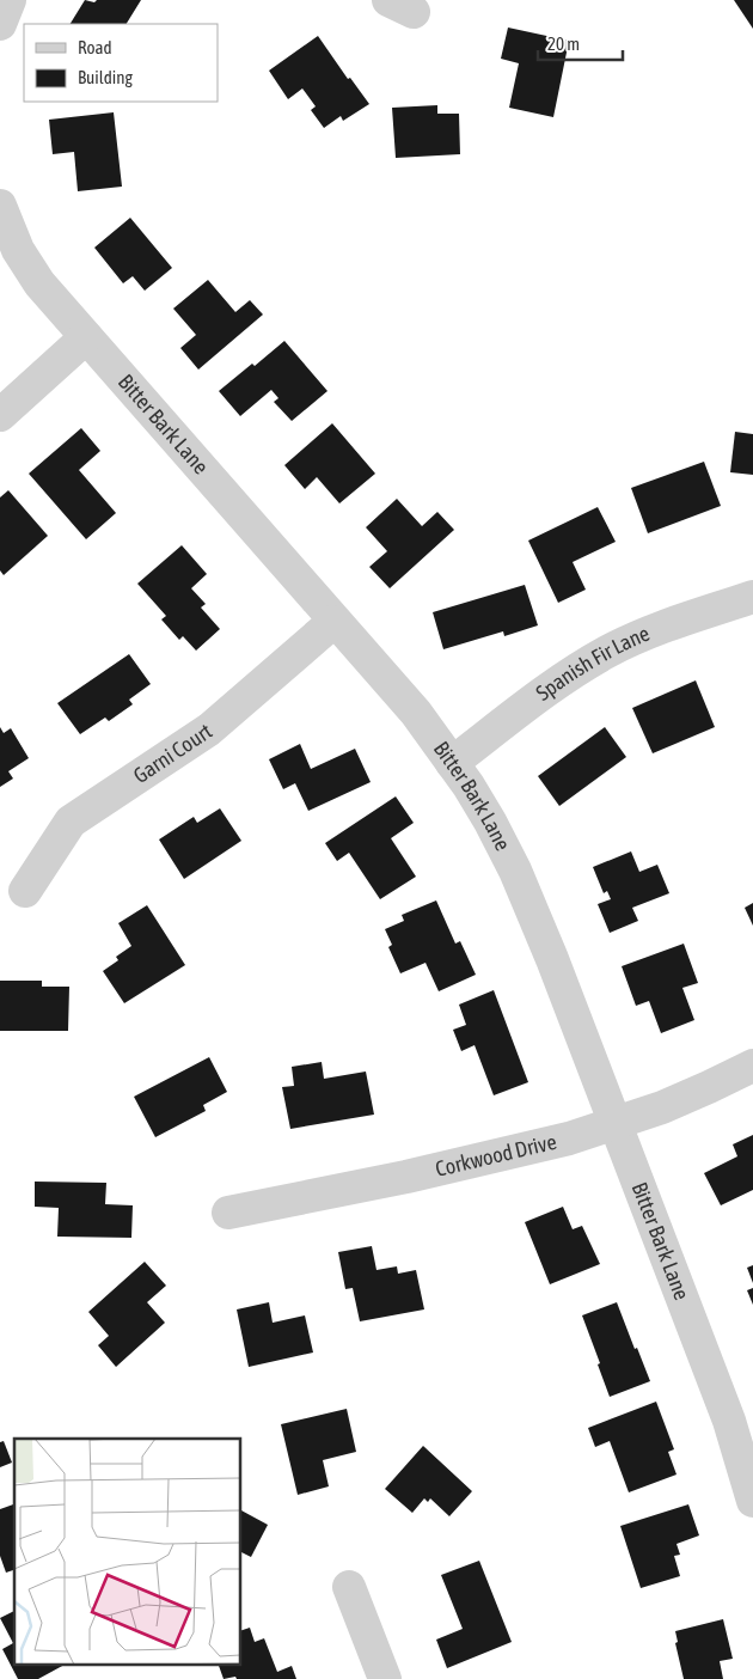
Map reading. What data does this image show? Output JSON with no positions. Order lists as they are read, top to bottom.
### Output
{
  "streets": {
    "street": [
      "Bitter Bark Lane",
      "Spanish Fir Lane",
      "Garni Court",
      "Corkwood Drive"
    ]
  },
  "crossings": [
    ["Bitter Bark Lane", "Spanish Fir Lane"],
    ["Bitter Bark Lane", "Garni Court"],
    ["Bitter Bark Lane", "Corkwood Drive"]
  ],
  "legend": ["Road", "Building"],
  "scale_bar": "20 m"
}
